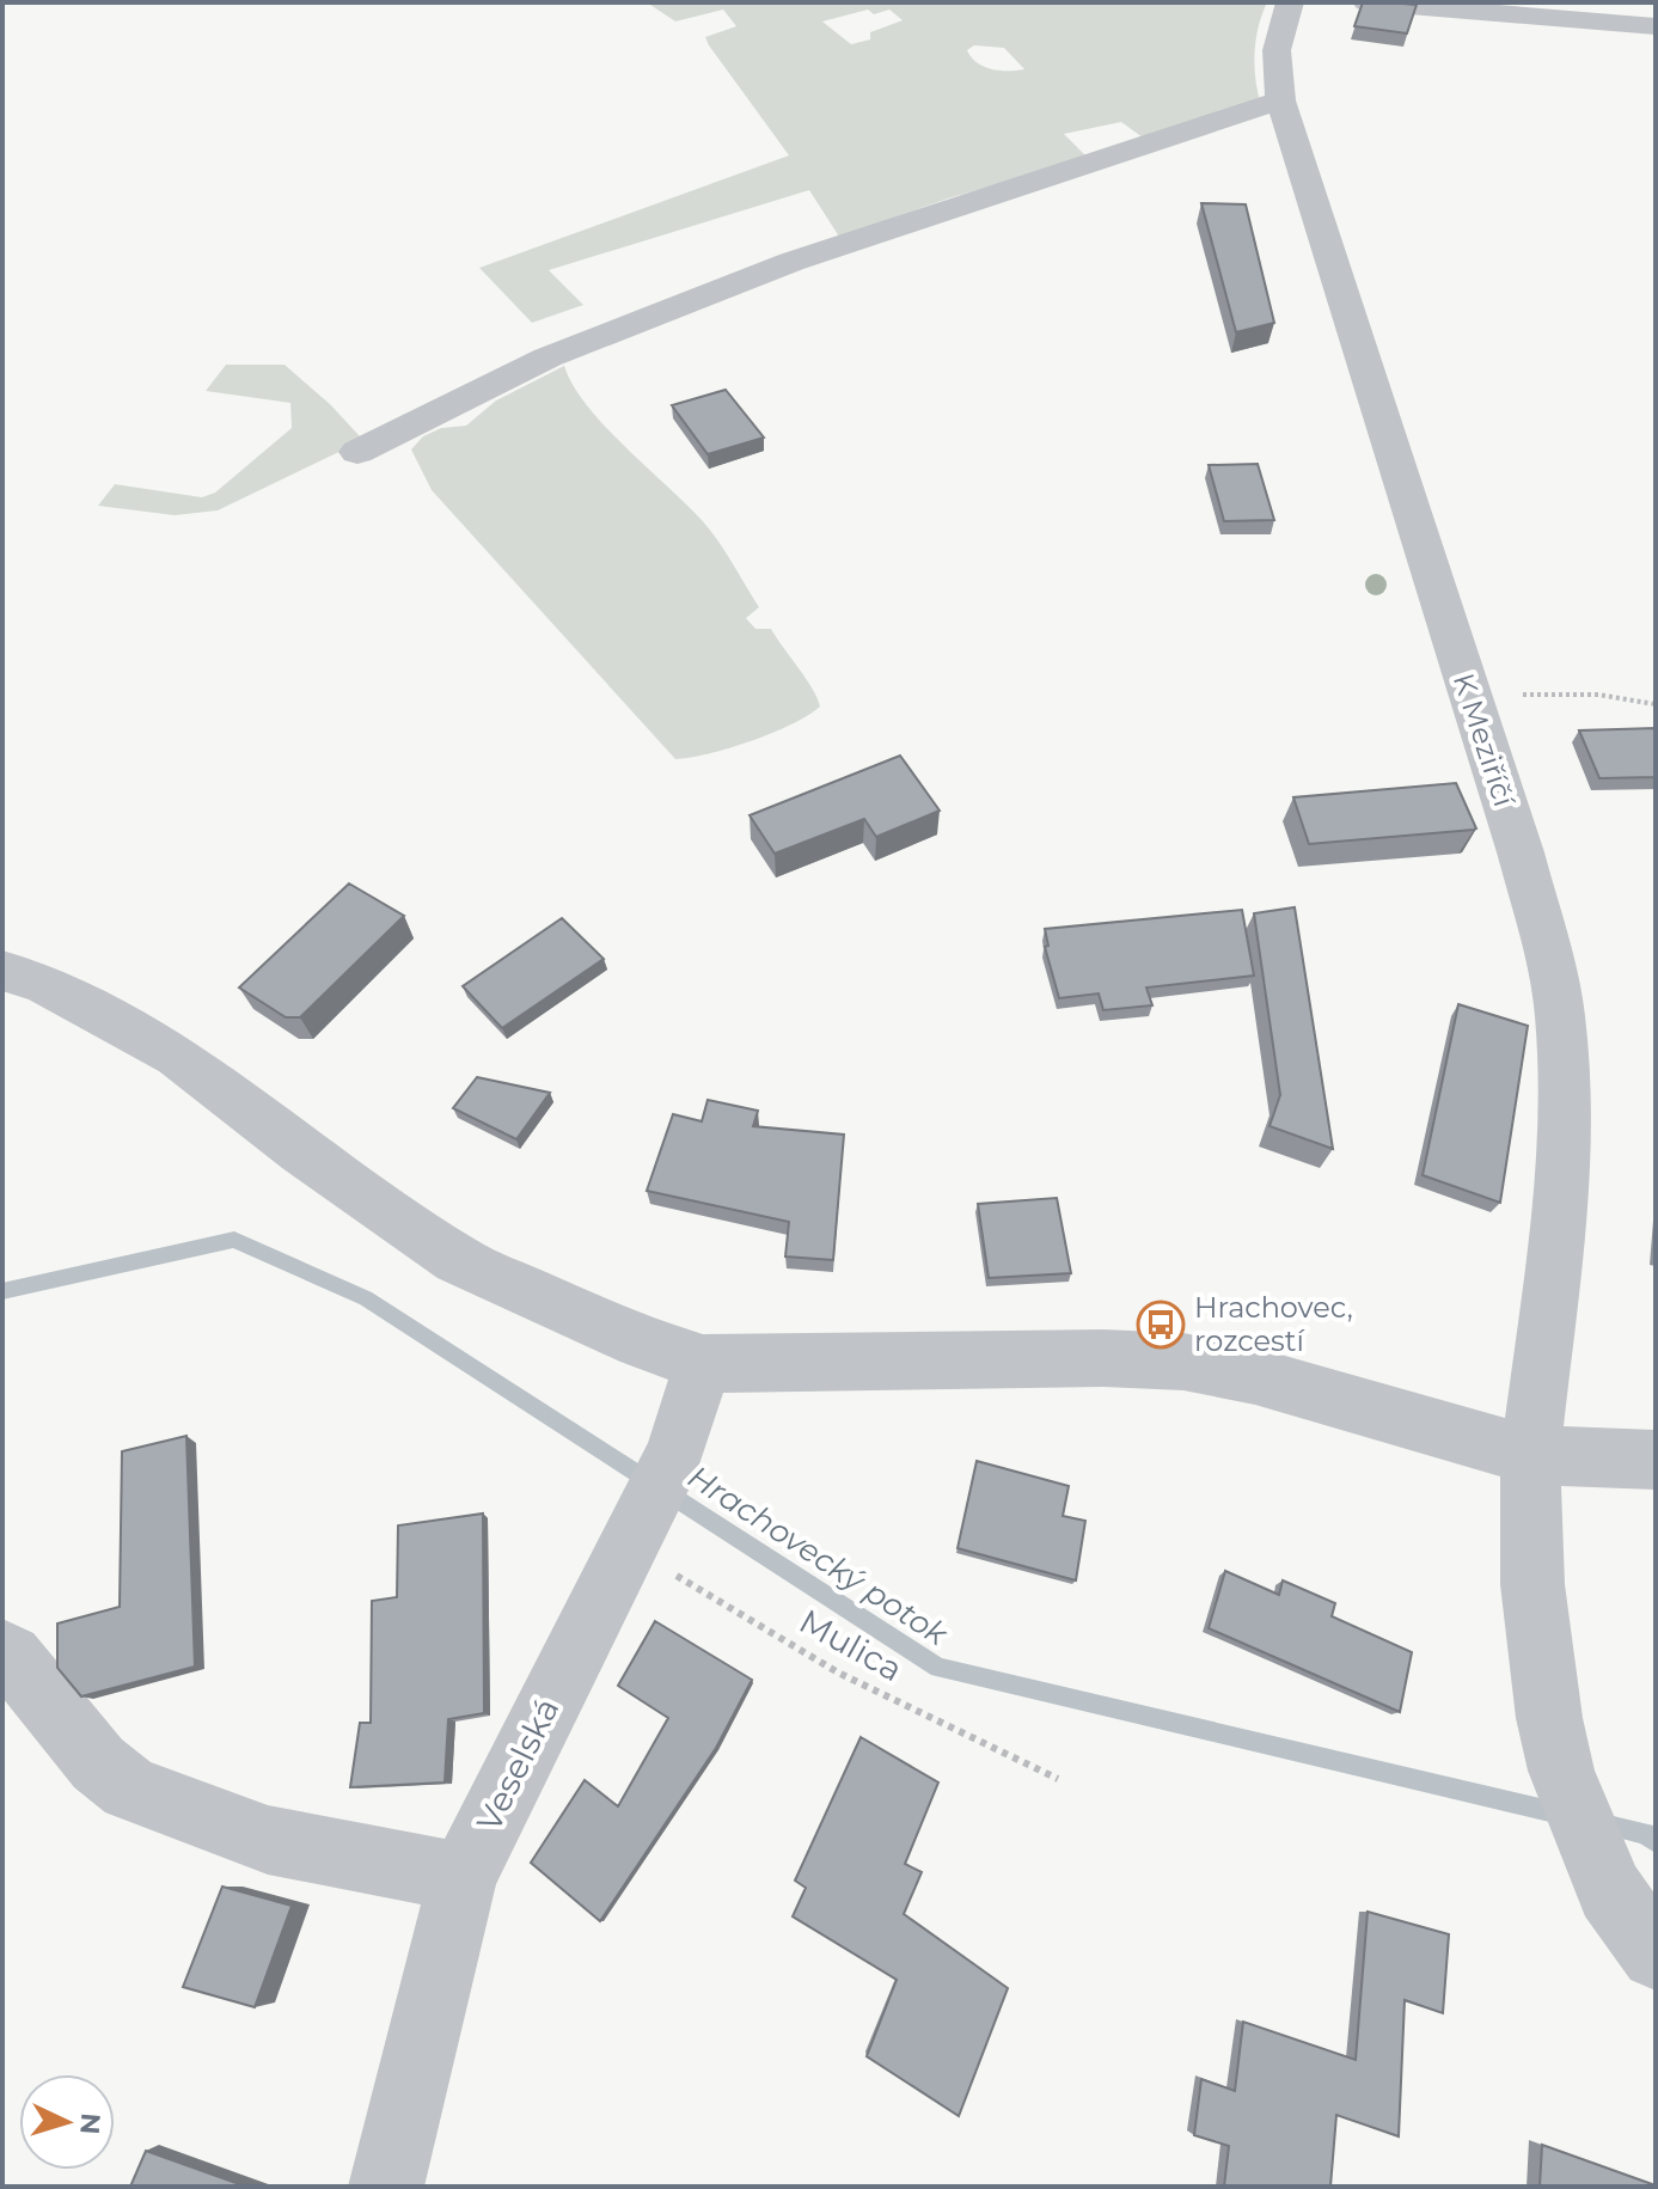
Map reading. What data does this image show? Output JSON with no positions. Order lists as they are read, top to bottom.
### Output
{
  "streets": {
    "street": ["K Meziříčí", "Veselská"],
    "path": ["Mulica"]
  },
  "crossings": [
    ["Mulica", "Veselská"]
  ],
  "water": ["Hrachovecký potok"],
  "places": {
    "bus stop": ["Hrachovec, rozcestí"]
  },
  "north": "right"
}
